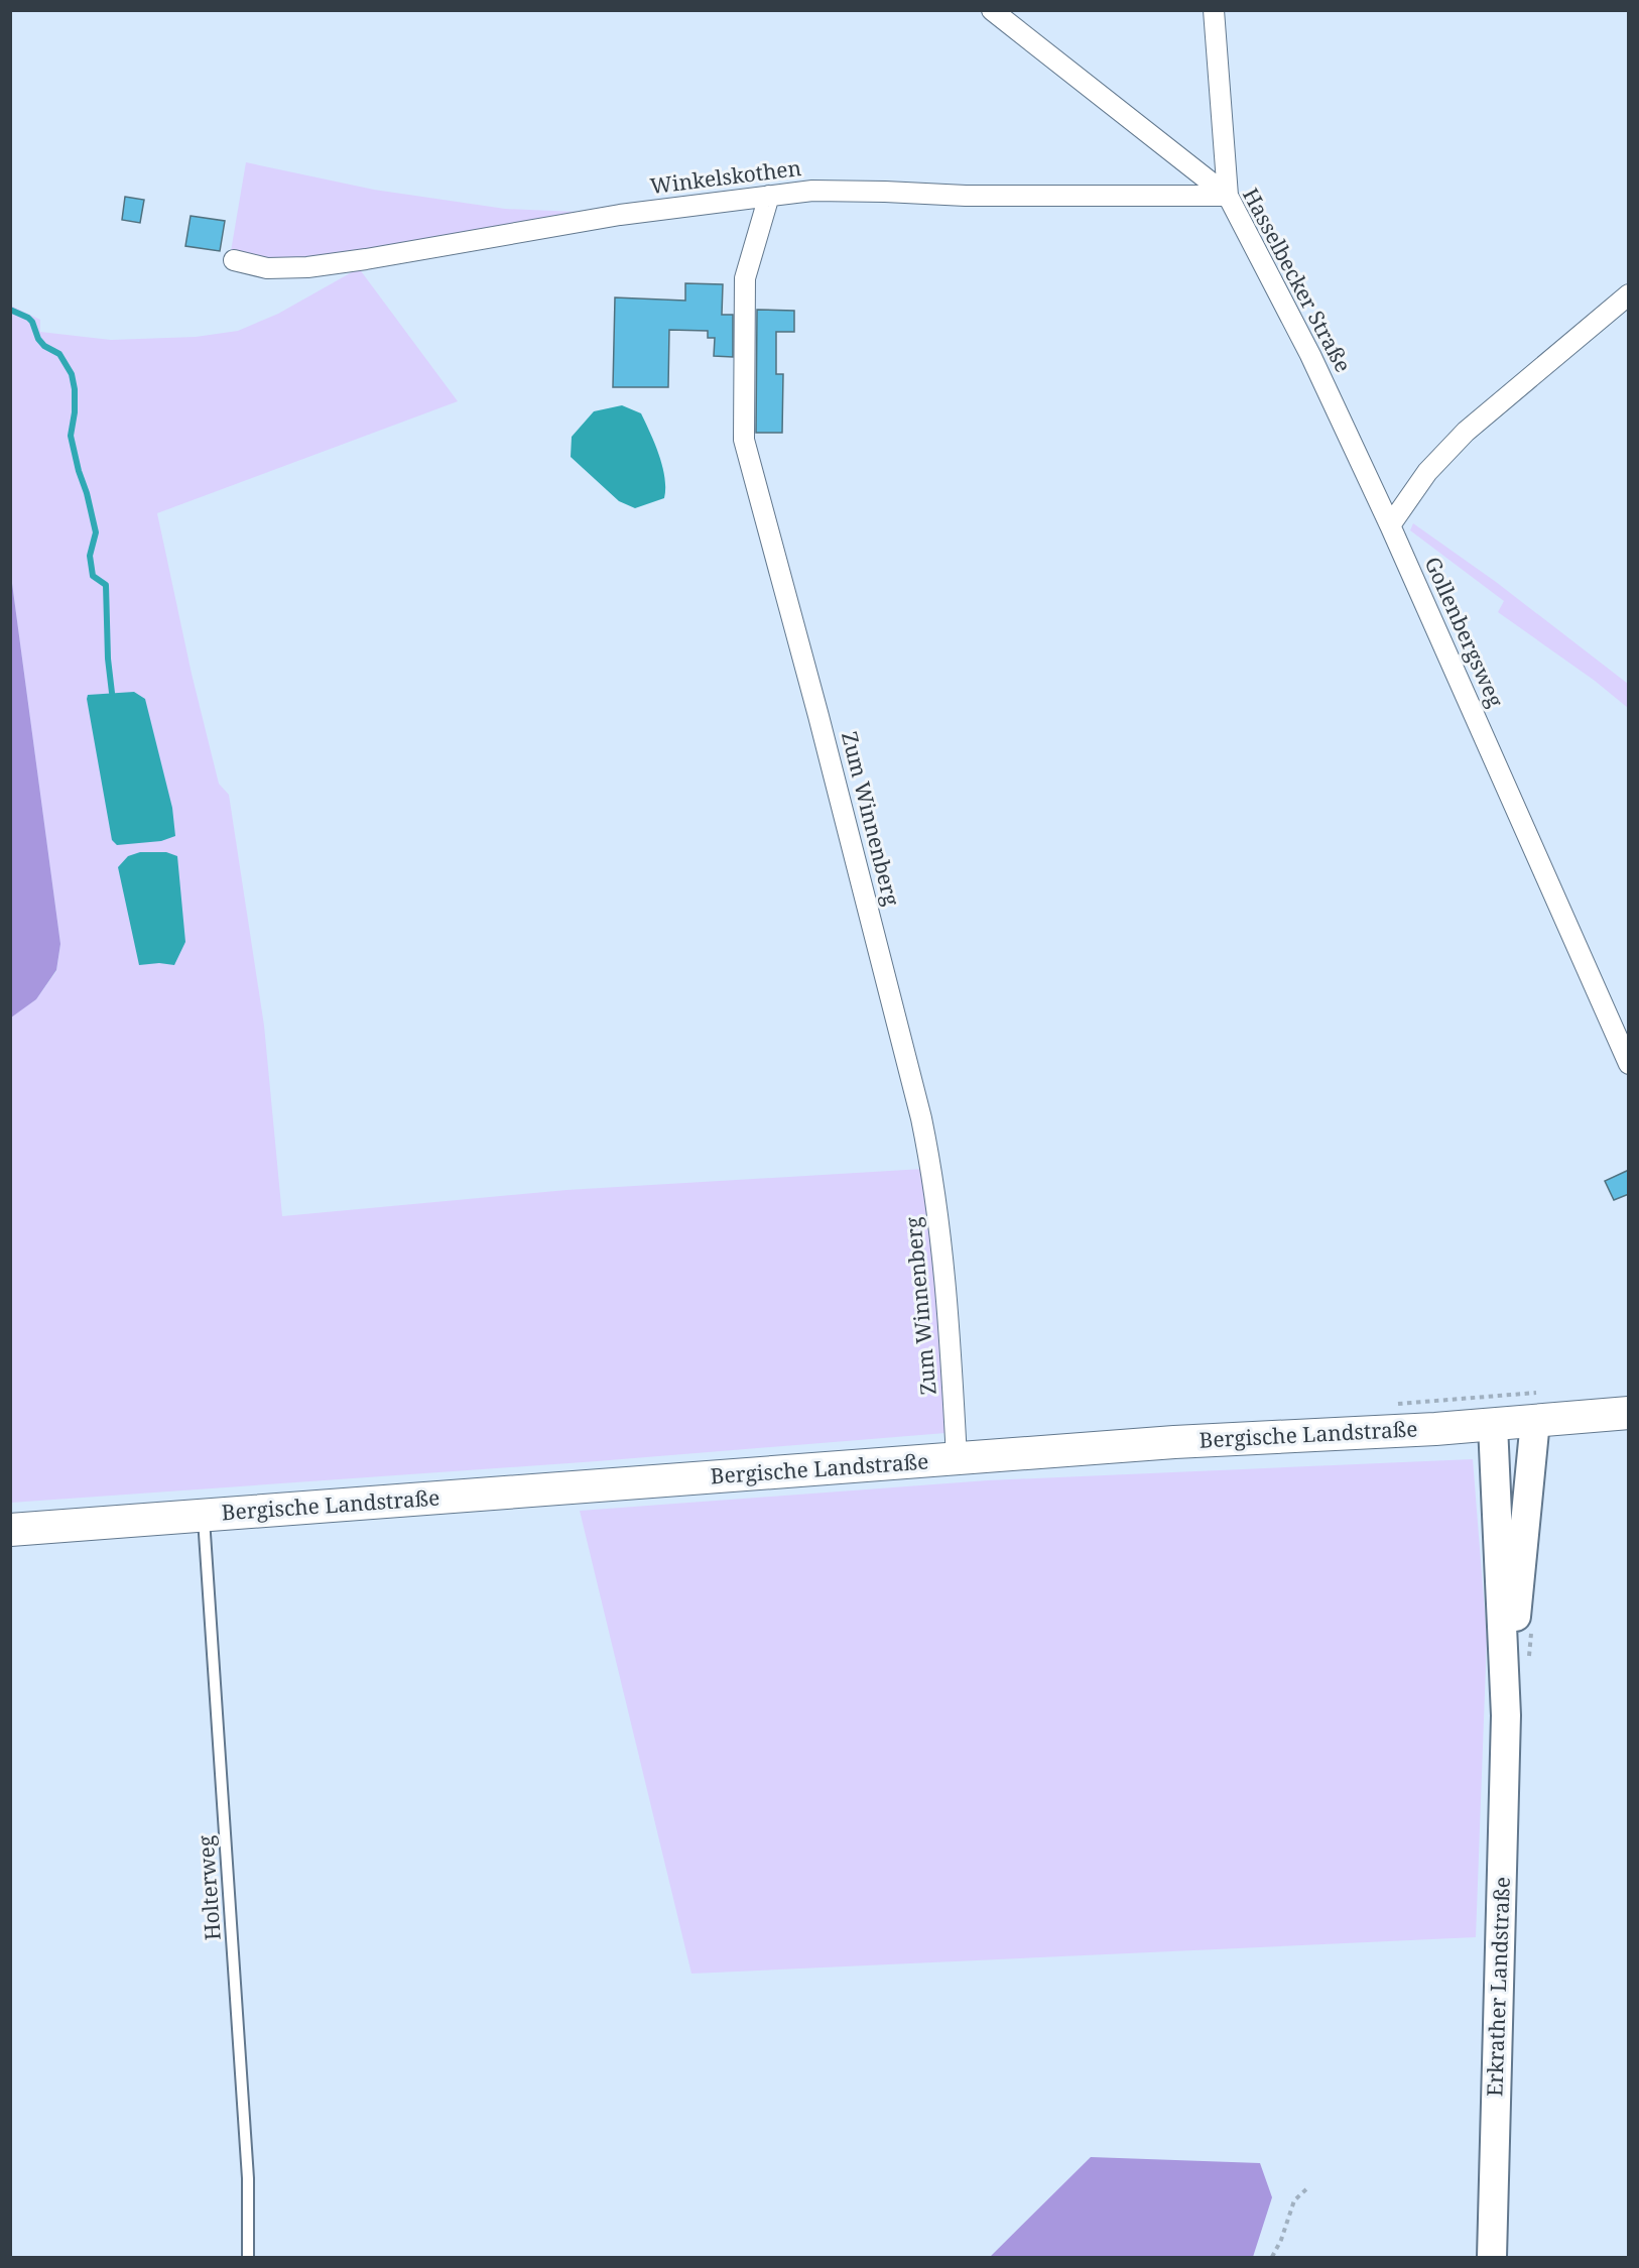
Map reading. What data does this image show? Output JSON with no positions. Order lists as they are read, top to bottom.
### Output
{
  "streets": {
    "main road": ["Bergische Landstraße"],
    "street": [
      "Winkelskothen",
      "Hasselbecker Straße",
      "Gollenbergsweg",
      "Zum Winnenberg",
      "Erkrather Landstraße"
    ],
    "lane": ["Holterweg"]
  },
  "crossings": [
    ["Winkelskothen", "Hasselbecker Straße"],
    ["Winkelskothen", "Zum Winnenberg"],
    ["Hasselbecker Straße", "Gollenbergsweg"],
    ["Zum Winnenberg", "Bergische Landstraße"],
    ["Bergische Landstraße", "Holterweg"],
    ["Bergische Landstraße", "Erkrather Landstraße"]
  ]
}
